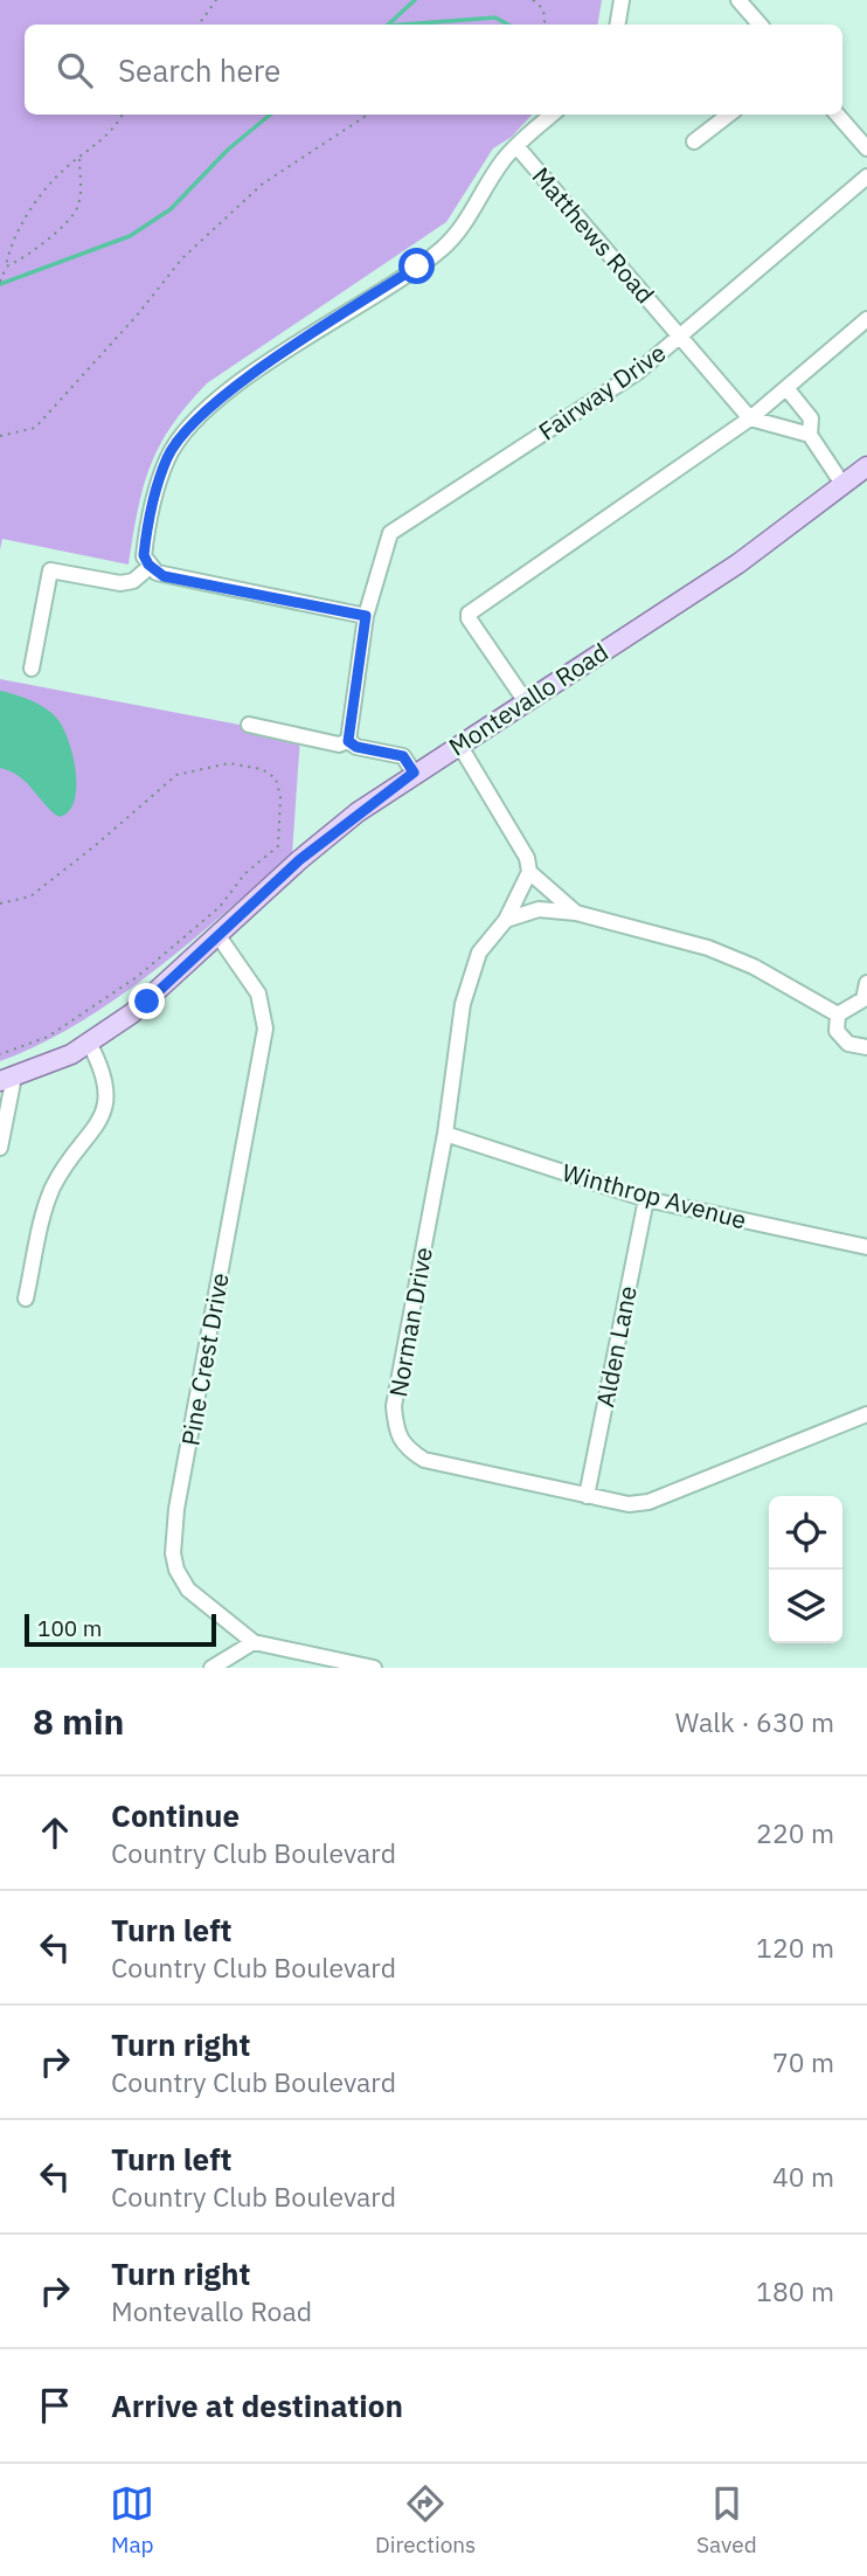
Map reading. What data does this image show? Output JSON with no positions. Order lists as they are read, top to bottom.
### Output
{
  "streets": {
    "main road": ["Montevallo Road"],
    "street": [
      "Matthews Road",
      "Fairway Drive",
      "Winthrop Avenue",
      "Norman Drive",
      "Alden Lane",
      "Pine Crest Drive"
    ]
  },
  "crossings": [
    ["Matthews Road", "Fairway Drive"],
    ["Montevallo Road", "Pine Crest Drive"],
    ["Winthrop Avenue", "Norman Drive"],
    ["Winthrop Avenue", "Alden Lane"],
    ["Norman Drive", "Alden Lane"]
  ],
  "scale_bar": "100 m",
  "page": {
    "search": "Search here",
    "scale": "100 m",
    "heading": ["8 min", "Walk · 630 m"],
    "list": [
      ["Continue", "Country Club Boulevard", "220 m"],
      ["Turn left", "Country Club Boulevard", "120 m"],
      ["Turn right", "Country Club Boulevard", "70 m"],
      ["Turn left", "Country Club Boulevard", "40 m"],
      ["Turn right", "Montevallo Road", "180 m"],
      "Arrive at destination"
    ],
    "nav": ["Map", "Directions", "Saved"]
  }
}
